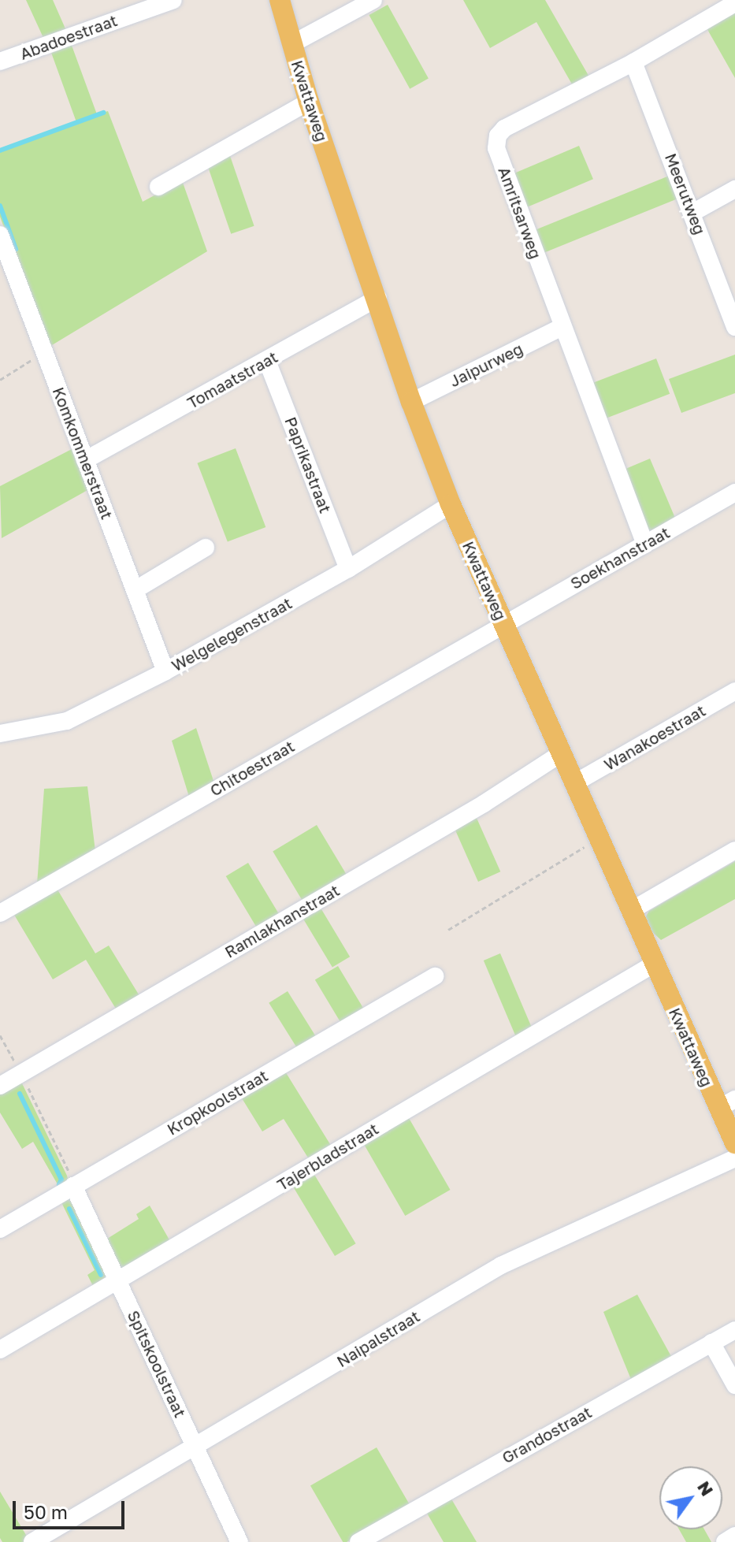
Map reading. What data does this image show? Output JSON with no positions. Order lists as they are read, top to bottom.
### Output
{
  "streets": {
    "main road": ["Kwattaweg"],
    "street": [
      "Abadoestraat",
      "Meerutweg",
      "Amritsarweg",
      "Jaipurweg",
      "Tomaatstraat",
      "Komkommerstraat",
      "Paprikastraat",
      "Soekhanstraat",
      "Welgelegenstraat",
      "Wanakoestraat",
      "Chitoestraat",
      "Ramlakhanstraat",
      "Kropkoolstraat",
      "Tajerbladstraat",
      "Naipalstraat",
      "Spitskoolstraat",
      "Grandostraat"
    ]
  },
  "crossings": [
    ["Kwattaweg", "Jaipurweg"],
    ["Kwattaweg", "Tomaatstraat"],
    ["Kwattaweg", "Soekhanstraat"],
    ["Kwattaweg", "Welgelegenstraat"],
    ["Kwattaweg", "Wanakoestraat"],
    ["Kwattaweg", "Chitoestraat"],
    ["Kwattaweg", "Ramlakhanstraat"],
    ["Kwattaweg", "Tajerbladstraat"],
    ["Meerutweg", "Amritsarweg"],
    ["Amritsarweg", "Jaipurweg"],
    ["Amritsarweg", "Soekhanstraat"],
    ["Tomaatstraat", "Komkommerstraat"],
    ["Tomaatstraat", "Paprikastraat"],
    ["Komkommerstraat", "Welgelegenstraat"],
    ["Paprikastraat", "Welgelegenstraat"],
    ["Soekhanstraat", "Chitoestraat"],
    ["Kropkoolstraat", "Spitskoolstraat"],
    ["Tajerbladstraat", "Spitskoolstraat"],
    ["Naipalstraat", "Spitskoolstraat"]
  ],
  "scale_bar": "50 m",
  "north": "top right"
}
